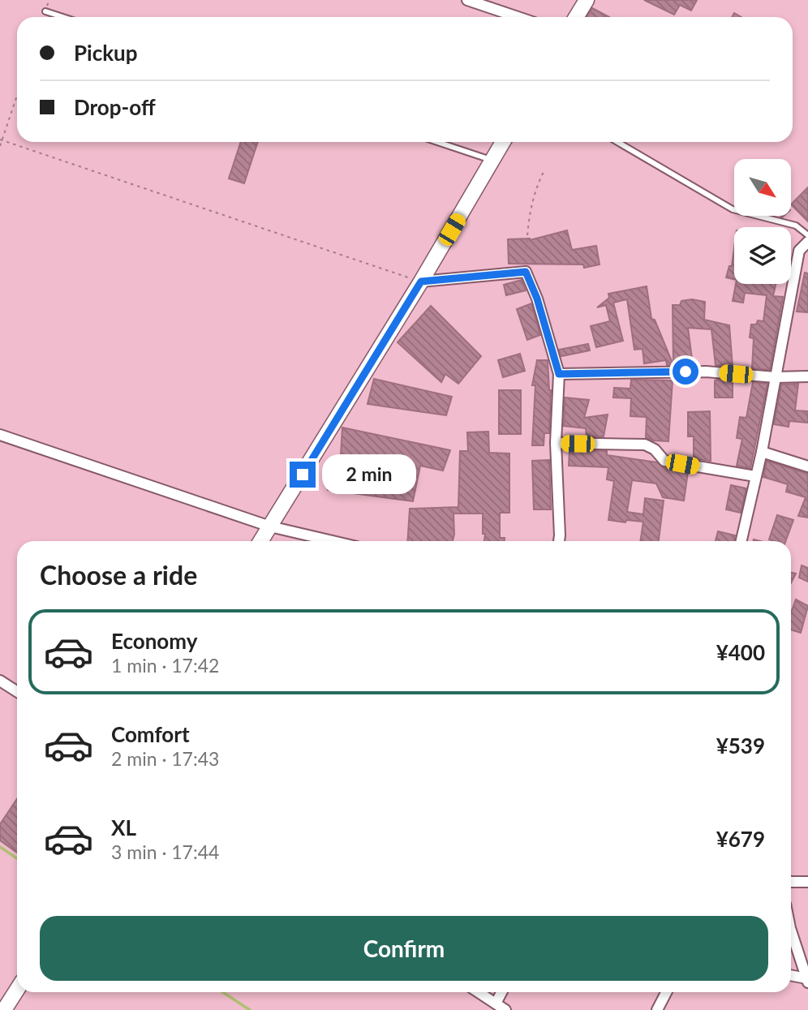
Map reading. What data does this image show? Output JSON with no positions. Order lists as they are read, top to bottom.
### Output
{
  "north": "bottom right",
  "page": {
    "banner": ["Pickup", "Drop-off"],
    "bubble": "2 min",
    "heading": "Choose a ride",
    "list": [
      {
        "name": "Economy",
        "note": "1 min · 17:42",
        "value": "¥400"
      },
      {
        "name": "Comfort",
        "note": "2 min · 17:43",
        "value": "¥539"
      },
      {
        "name": "XL",
        "note": "3 min · 17:44",
        "value": "¥679"
      }
    ],
    "buttons": "Confirm"
  }
}
